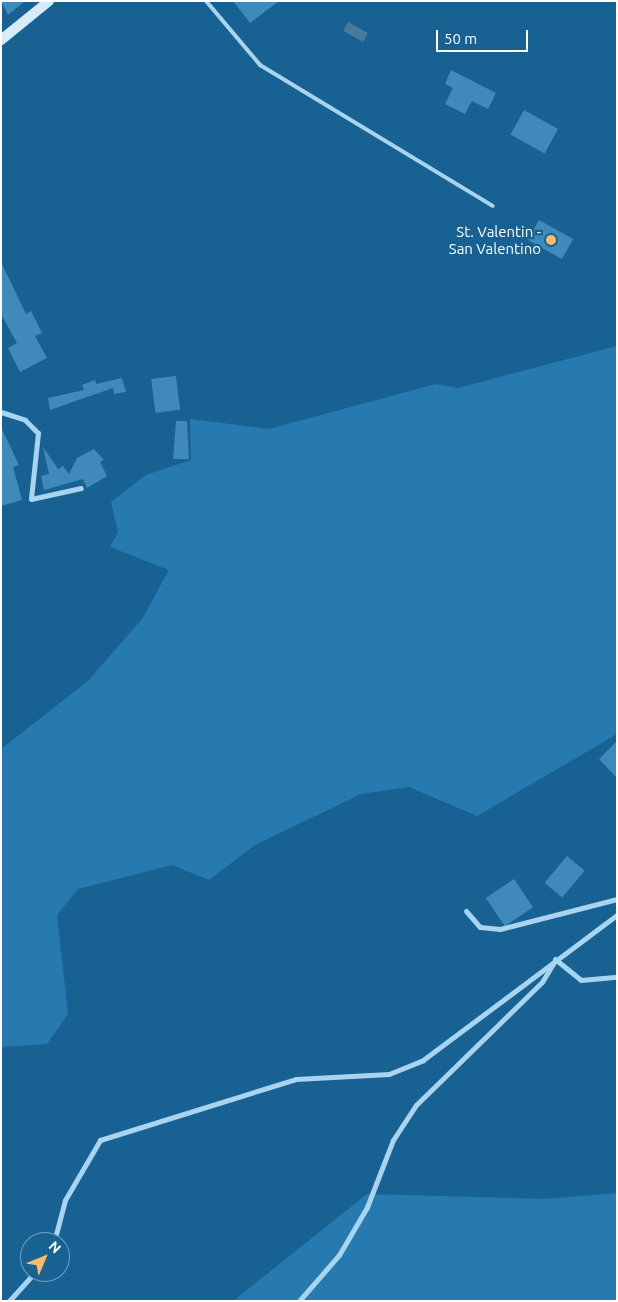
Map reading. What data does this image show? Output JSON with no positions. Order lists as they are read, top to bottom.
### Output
{
  "places": ["St. Valentin - San Valentino"],
  "scale_bar": "50 m",
  "north": "top right"
}
